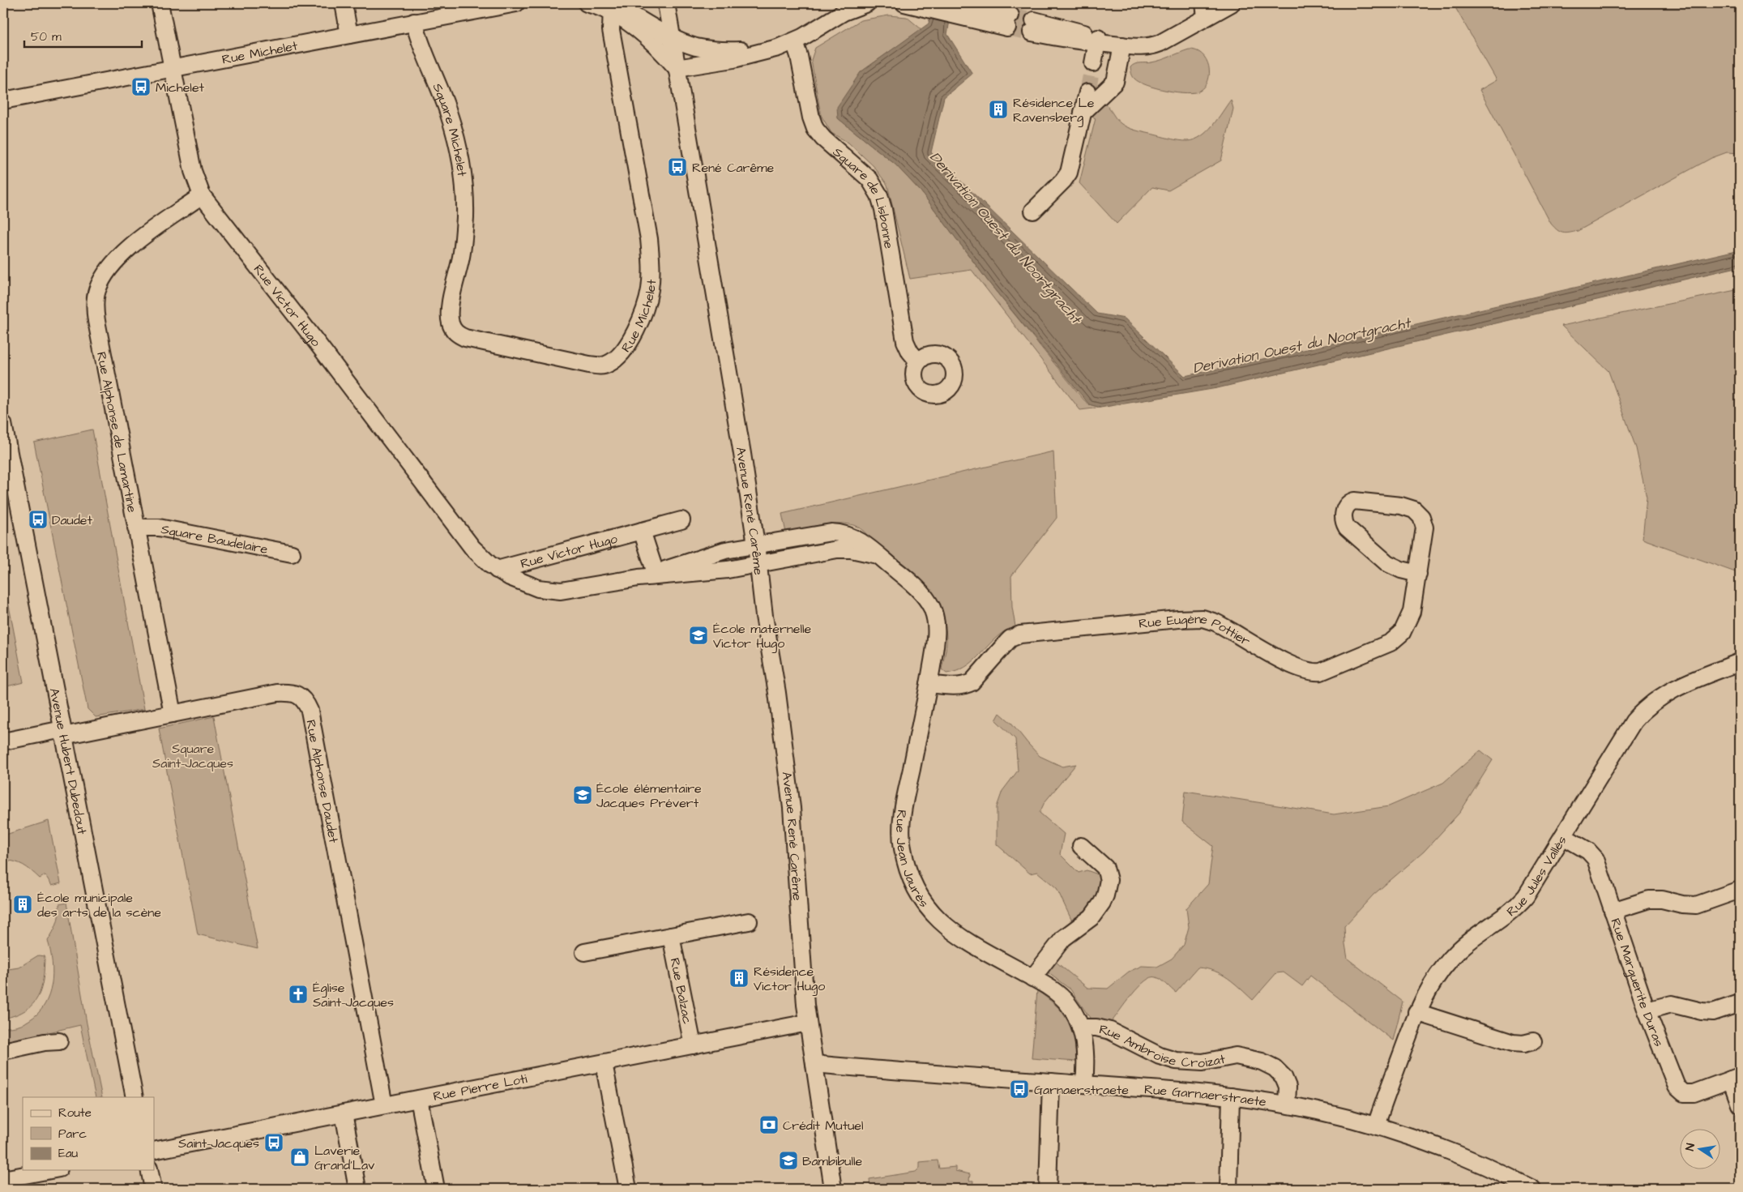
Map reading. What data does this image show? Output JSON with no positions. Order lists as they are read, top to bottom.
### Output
{
  "streets": {
    "street": [
      "Rue Michelet",
      "Square Michelet",
      "Square de Lisbonne",
      "Rue Victor Hugo",
      "Rue Alphonse de Lamartine",
      "Avenue René Carême",
      "Square Baudelaire",
      "Rue Eugène Pottier",
      "Avenue Hubert Dubedout",
      "Rue Alphonse Daudet",
      "Rue Jean Jaurès",
      "Rue Jules Vallès",
      "Rue Marguerite Duras",
      "Rue Balzac",
      "Rue Ambroise Croizat",
      "Rue Pierre Loti",
      "Rue Garnaerstraete"
    ]
  },
  "crossings": [
    ["Rue Michelet", "Square Michelet"],
    ["Rue Michelet", "Rue Victor Hugo"],
    ["Rue Victor Hugo", "Rue Alphonse de Lamartine"],
    ["Rue Victor Hugo", "Avenue René Carême"],
    ["Rue Victor Hugo", "Rue Jean Jaurès"],
    ["Rue Alphonse de Lamartine", "Square Baudelaire"],
    ["Rue Alphonse de Lamartine", "Rue Alphonse Daudet"],
    ["Avenue René Carême", "Rue Jean Jaurès"],
    ["Avenue René Carême", "Rue Pierre Loti"],
    ["Avenue René Carême", "Rue Garnaerstraete"],
    ["Rue Eugène Pottier", "Rue Jean Jaurès"],
    ["Avenue Hubert Dubedout", "Rue Alphonse Daudet"],
    ["Rue Alphonse Daudet", "Rue Pierre Loti"],
    ["Rue Jean Jaurès", "Rue Ambroise Croizat"],
    ["Rue Jean Jaurès", "Rue Garnaerstraete"],
    ["Rue Jules Vallès", "Rue Marguerite Duras"],
    ["Rue Jules Vallès", "Rue Garnaerstraete"],
    ["Rue Balzac", "Rue Pierre Loti"],
    ["Rue Ambroise Croizat", "Rue Garnaerstraete"]
  ],
  "water": ["Derivation Ouest du Noortgracht"],
  "parks": ["Square Saint-Jacques"],
  "places": {
    "bus stop": [
      "Michelet",
      "René Carême",
      "Daudet",
      "Garnaerstraete",
      "Saint-Jacques"
    ],
    "building": ["Résidence Le Ravensberg", "École municipale des arts de la scène", "Résidence Victor Hugo"],
    "school or university": ["École maternelle Victor Hugo", "École élémentaire Jacques Prévert", "Bambibulle"],
    "church": ["Église Saint-Jacques"],
    "bank": ["Crédit Mutuel"],
    "shop": ["Laverie Grand'Lav"]
  },
  "legend": ["Route", "Parc", "Eau"],
  "scale_bar": "50 m",
  "north": "left"
}
